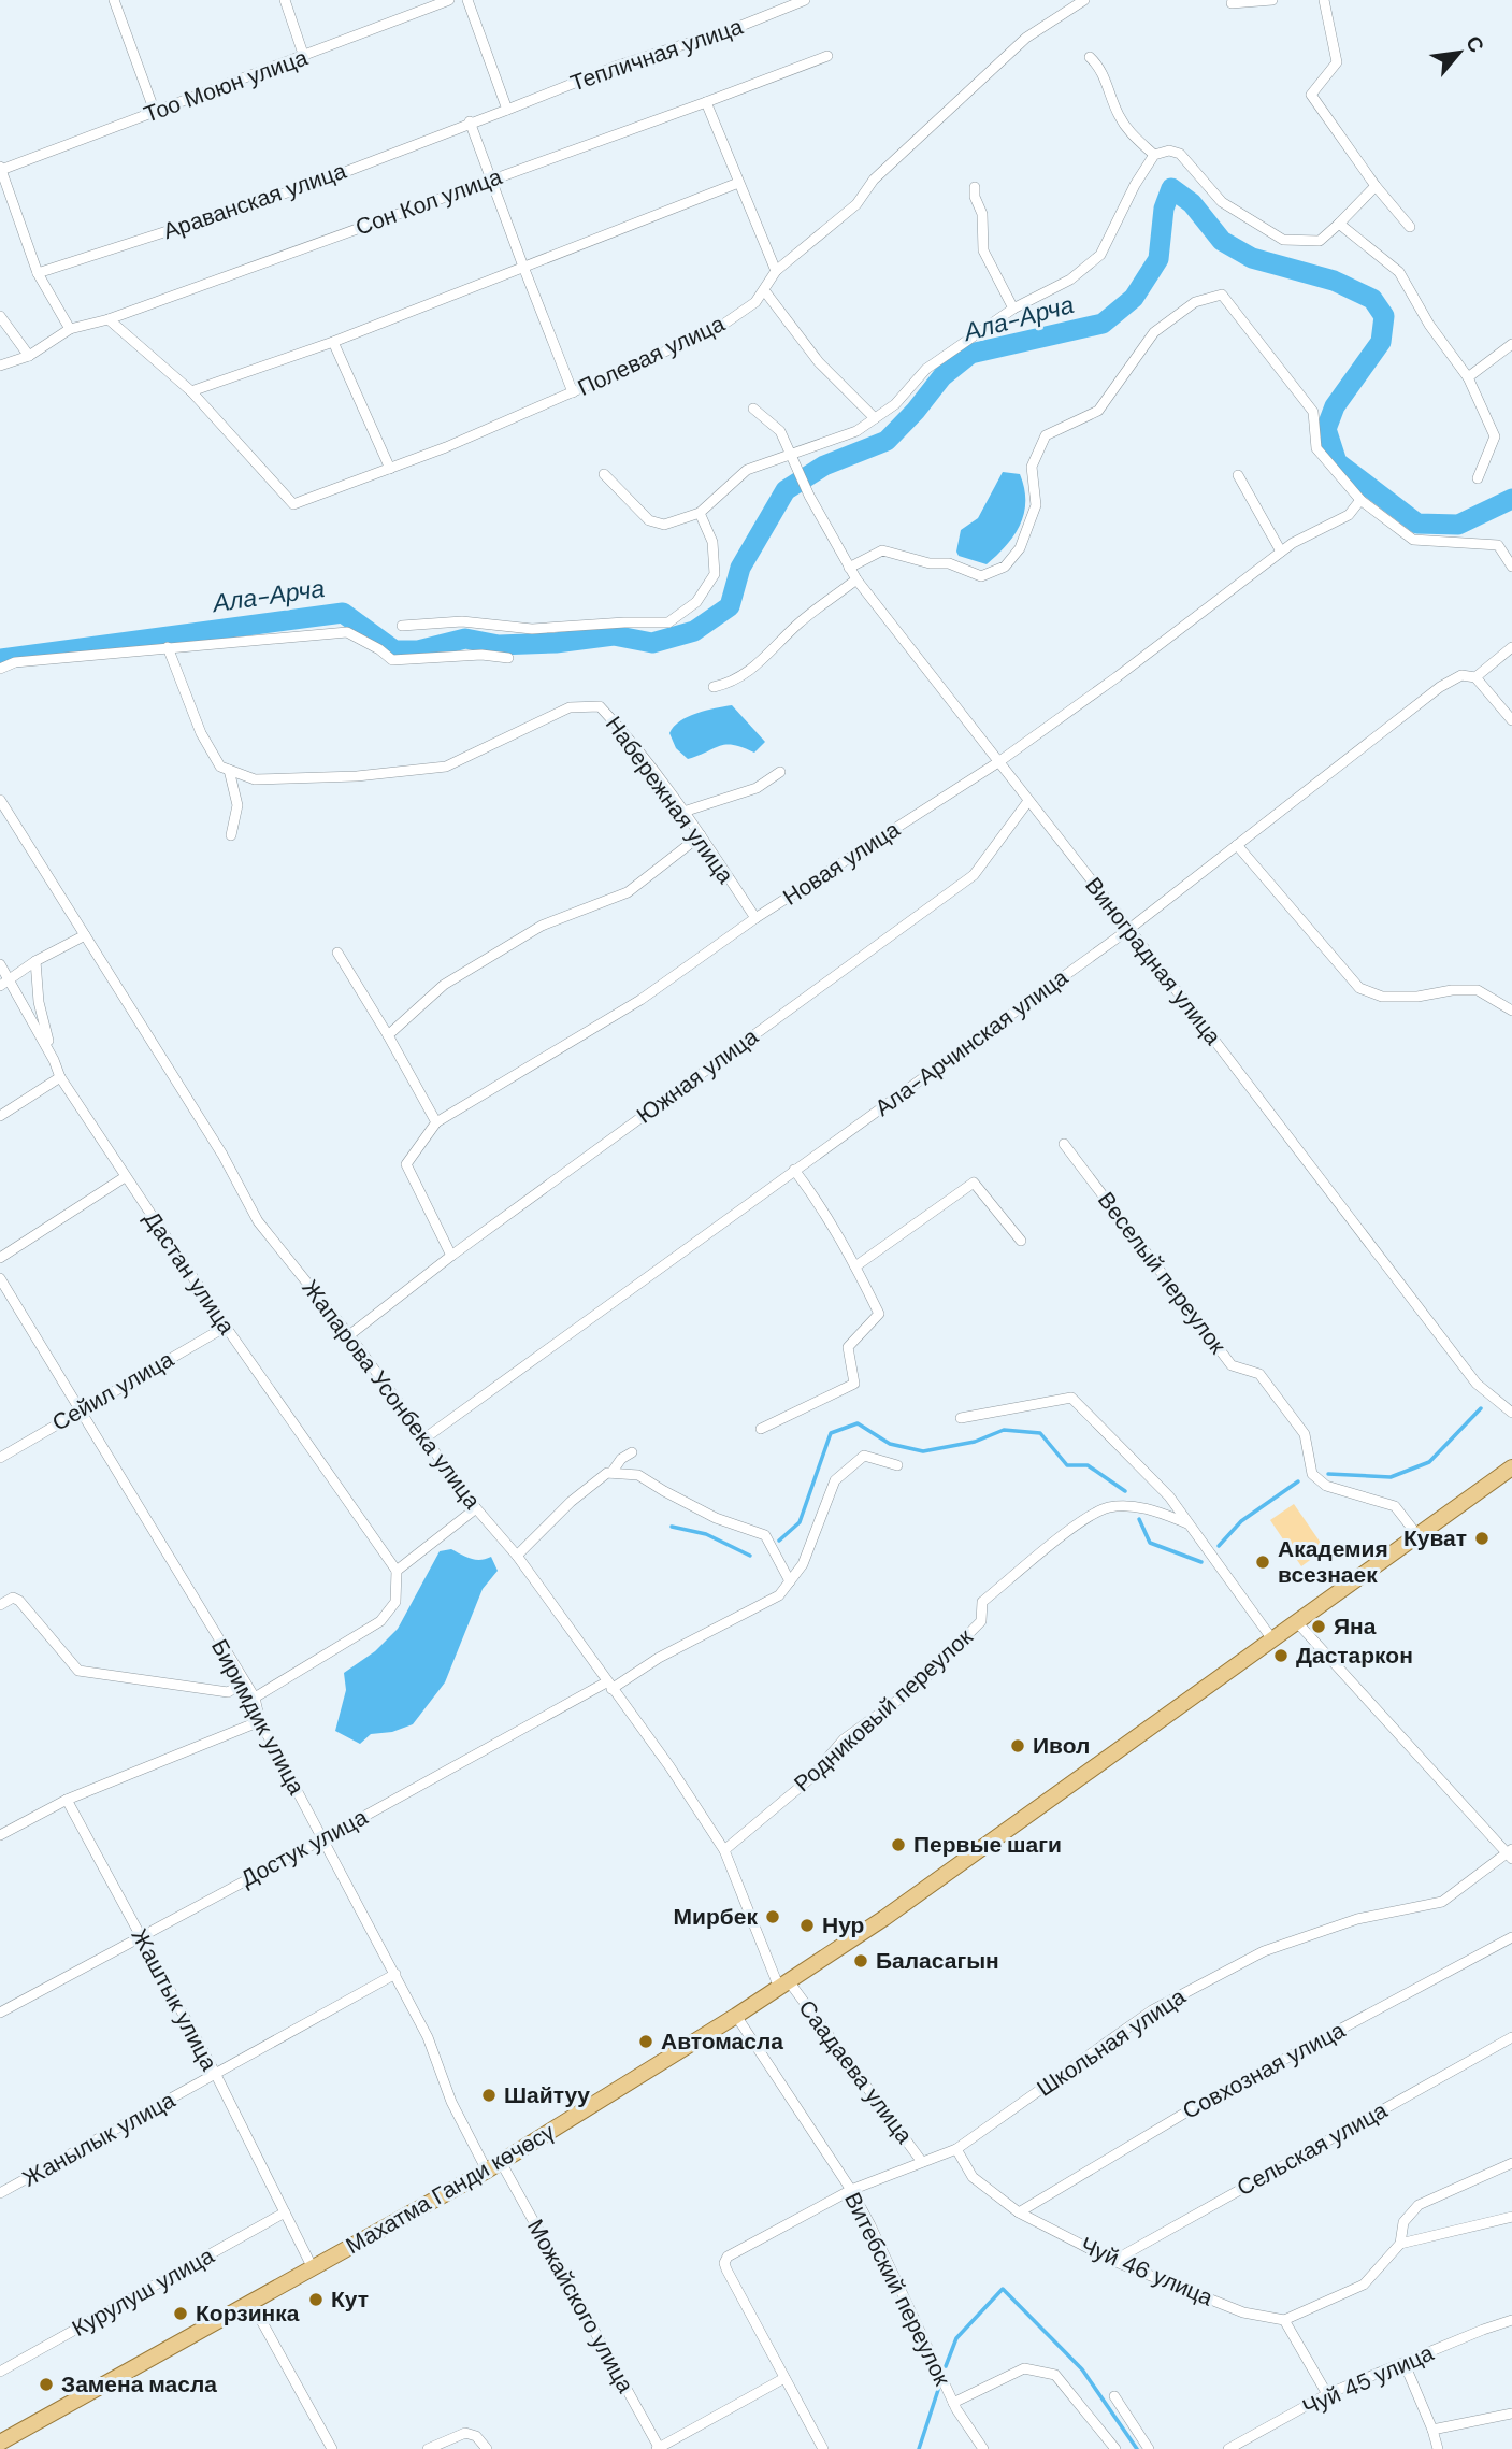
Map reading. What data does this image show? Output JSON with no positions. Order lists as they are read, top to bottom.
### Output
{
  "streets": {
    "main road": ["Махатма Ганди көчөсү"],
    "street": [
      "Тепличная улица",
      "Тоо Моюн улица",
      "Араванская улица",
      "Сон Кол улица",
      "Полевая улица",
      "Набережная улица",
      "Новая улица",
      "Виноградная улица",
      "Ала-Арчинская улица",
      "Южная улица",
      "Дастан улица",
      "Веселый переулок",
      "Сейил улица",
      "Жапарова Усонбека улица",
      "Родниковый переулок",
      "Биримдик улица",
      "Достук улица",
      "Жаштык улица",
      "Школьная улица",
      "Совхозная улица",
      "Саадаева улица",
      "Жанылык улица",
      "Сельская улица",
      "Чуй 46 улица",
      "Витебский переулок",
      "Курулуш улица",
      "Можайского улица",
      "Чуй 45 улица"
    ]
  },
  "crossings": [
    ["Тепличная улица", "Араванская улица"],
    ["Набережная улица", "Новая улица"],
    ["Новая улица", "Виноградная улица"],
    ["Новая улица", "Южная улица"],
    ["Виноградная улица", "Ала-Арчинская улица"],
    ["Виноградная улица", "Южная улица"],
    ["Ала-Арчинская улица", "Жапарова Усонбека улица"],
    ["Южная улица", "Жапарова Усонбека улица"],
    ["Дастан улица", "Сейил улица"],
    ["Веселый переулок", "Махатма Ганди көчөсү"],
    ["Сейил улица", "Биримдик улица"],
    ["Жапарова Усонбека улица", "Родниковый переулок"],
    ["Жапарова Усонбека улица", "Достук улица"],
    ["Жапарова Усонбека улица", "Саадаева улица"],
    ["Жапарова Усонбека улица", "Махатма Ганди көчөсү"],
    ["Биримдик улица", "Достук улица"],
    ["Биримдик улица", "Жанылык улица"],
    ["Биримдик улица", "Махатма Ганди көчөсү"],
    ["Биримдик улица", "Можайского улица"],
    ["Достук улица", "Жаштык улица"],
    ["Жаштык улица", "Жанылык улица"],
    ["Жаштык улица", "Махатма Ганди көчөсү"],
    ["Жаштык улица", "Курулуш улица"],
    ["Школьная улица", "Саадаева улица"],
    ["Школьная улица", "Чуй 46 улица"],
    ["Школьная улица", "Витебский переулок"],
    ["Совхозная улица", "Чуй 46 улица"],
    ["Саадаева улица", "Махатма Ганди көчөсү"],
    ["Сельская улица", "Чуй 46 улица"],
    ["Махатма Ганди көчөсү", "Витебский переулок"],
    ["Махатма Ганди көчөсү", "Можайского улица"]
  ],
  "water": ["Ала-Арча"],
  "places": [
    "Куват",
    "Академия всезнаек",
    "Яна",
    "Дастаркон",
    "Ивол",
    "Первые шаги",
    "Мирбек",
    "Нур",
    "Баласагын",
    "Автомасла",
    "Шайтуу",
    "Кут",
    "Корзинка",
    "Замена масла"
  ],
  "north": "top right"
}
